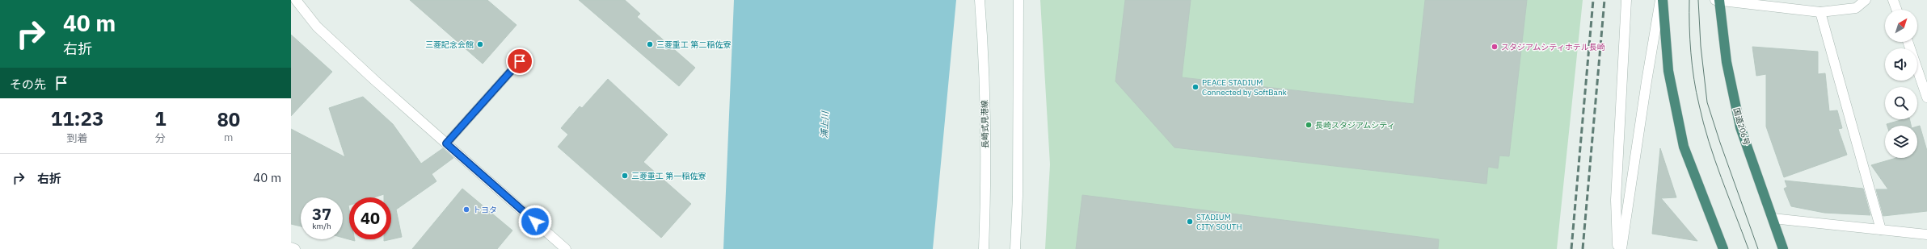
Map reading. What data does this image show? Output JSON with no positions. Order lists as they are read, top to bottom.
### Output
{
  "streets": {
    "highway": ["国道206号"],
    "street": ["長崎式見港線"]
  },
  "water": ["浦上川"],
  "places": [
    "三菱記念会館",
    "三菱重工 第二稲佐寮",
    "スタジアムシティホテル長崎",
    "PEACE STADIUM Connected by SoftBank",
    "長崎スタジアムシティ",
    "三菱重工 第一稲佐寮",
    "トヨタ",
    "STADIUM CITY SOUTH"
  ],
  "north": "top right",
  "page": {
    "turn": ["40 m", "右折"],
    "then": "その先",
    "eta": [
      "11:23",
      "到着",
      "1",
      "分",
      "80",
      "m"
    ],
    "list": [
      {
        "name": "右折",
        "value": "40 m"
      }
    ],
    "speed": "37 km/h",
    "limit": "40"
  }
}
